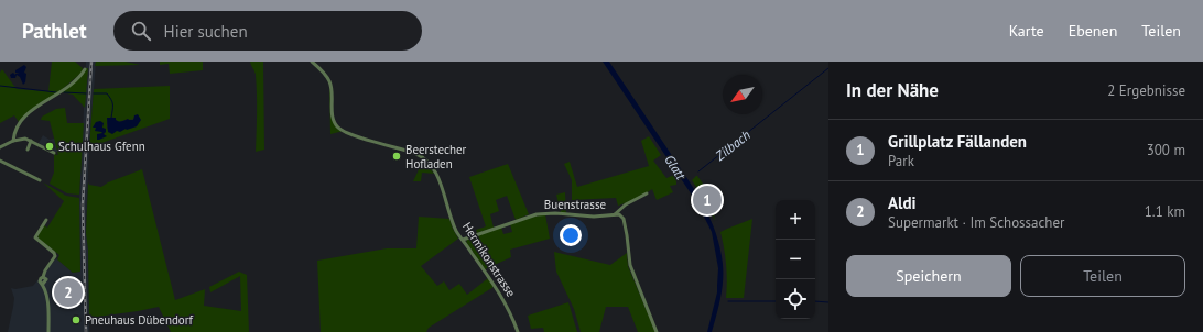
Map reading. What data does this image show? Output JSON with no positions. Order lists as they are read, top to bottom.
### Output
{
  "streets": {
    "street": ["Buenstrasse", "Hermikonstrasse"]
  },
  "crossings": [
    ["Buenstrasse", "Hermikonstrasse"]
  ],
  "water": ["Zilbach", "Glatt"],
  "places": ["Schulhaus Gfenn", "Beerstecher Hofladen", "Pneuhaus Dübendorf"],
  "north": "bottom left",
  "page": {
    "header": "Pathlet",
    "search": "Hier suchen",
    "nav": ["Karte", "Ebenen", "Teilen"],
    "heading": ["In der Nähe", "2 Ergebnisse"],
    "list": [
      {
        "mark": "1",
        "name": "Grillplatz Fällanden",
        "note": "Park",
        "value": "300 m"
      },
      {
        "mark": "2",
        "name": "Aldi",
        "note": "Supermarkt · Im Schossacher",
        "value": "1.1 km"
      }
    ],
    "pins": ["1", "2"],
    "map_buttons": ["+", "−"],
    "buttons": ["Speichern", "Teilen"]
  }
}
